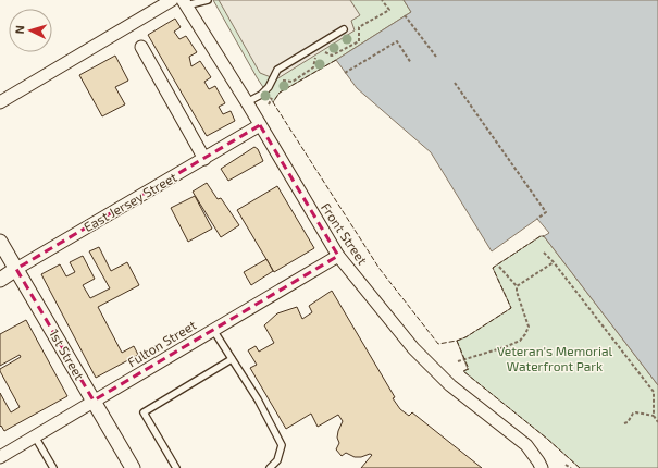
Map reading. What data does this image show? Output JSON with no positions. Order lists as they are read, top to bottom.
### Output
{
  "streets": {
    "street": [
      "East Jersey Street",
      "Front Street",
      "Fulton Street",
      "1st Street"
    ]
  },
  "crossings": [
    ["East Jersey Street", "Front Street"],
    ["East Jersey Street", "1st Street"],
    ["Front Street", "Fulton Street"],
    ["Fulton Street", "1st Street"]
  ],
  "parks": ["Veteran's Memorial Waterfront Park"],
  "north": "left"
}
